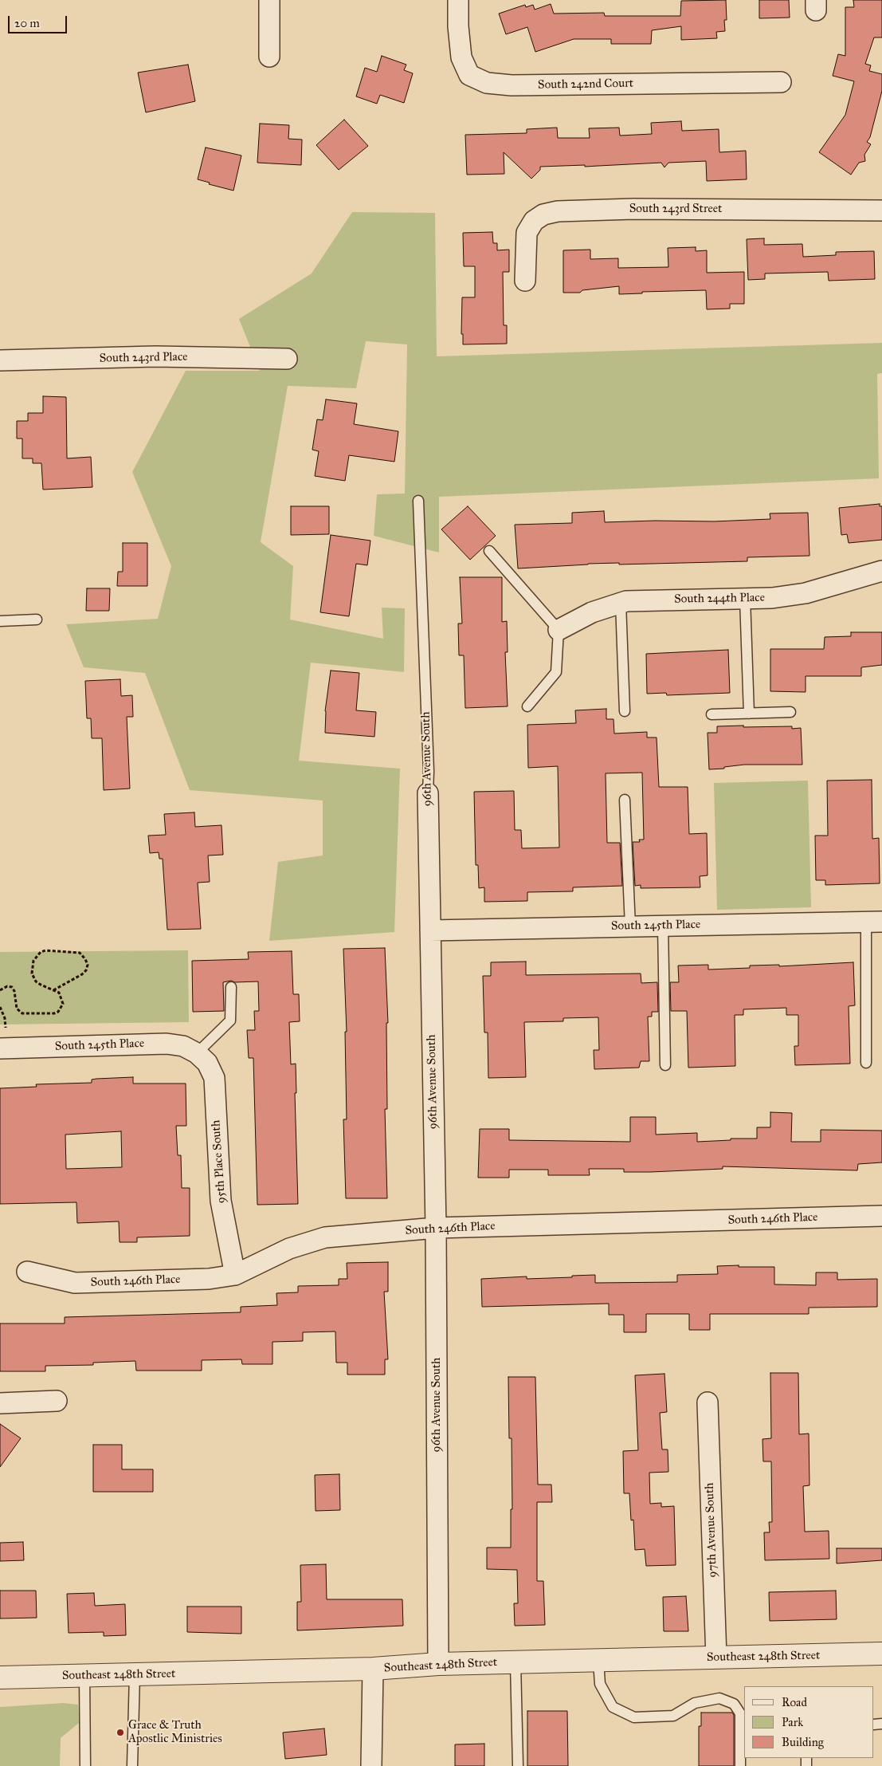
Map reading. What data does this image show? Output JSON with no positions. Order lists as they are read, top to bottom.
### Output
{
  "streets": {
    "street": [
      "South 242nd Court",
      "South 243rd Street",
      "South 243rd Place",
      "South 244th Place",
      "96th Avenue South",
      "South 245th Place",
      "95th Place South",
      "South 246th Place",
      "97th Avenue South",
      "Southeast 248th Street"
    ]
  },
  "crossings": [
    ["96th Avenue South", "South 245th Place"],
    ["96th Avenue South", "South 246th Place"],
    ["96th Avenue South", "Southeast 248th Street"],
    ["South 245th Place", "95th Place South"],
    ["95th Place South", "South 246th Place"],
    ["97th Avenue South", "Southeast 248th Street"]
  ],
  "places": ["Grace & Truth Apostlic Ministries"],
  "legend": ["Road", "Park", "Building"],
  "scale_bar": "20 m"
}
